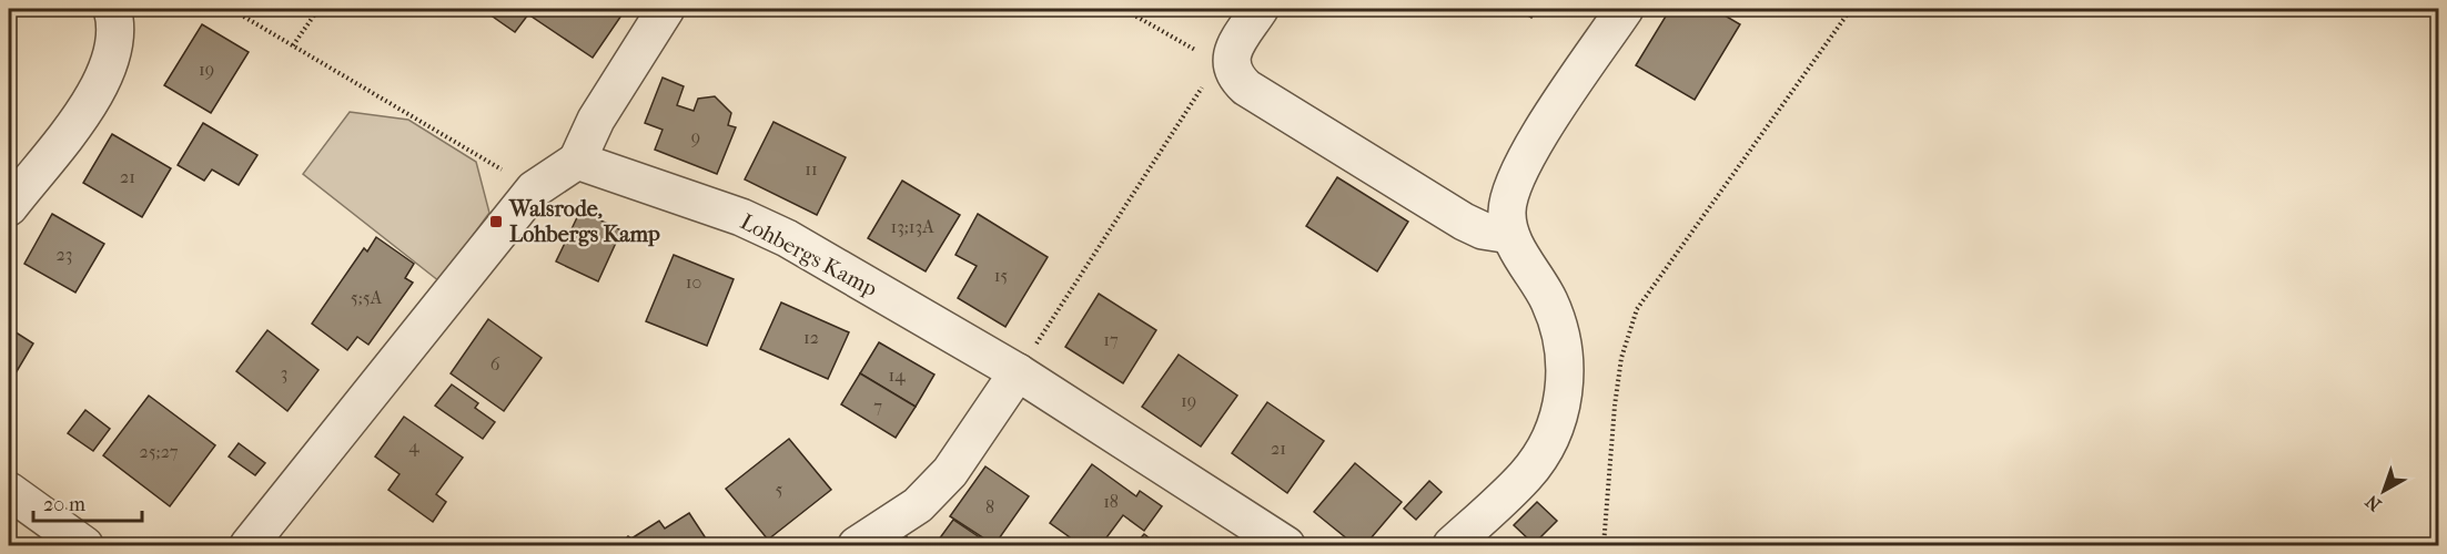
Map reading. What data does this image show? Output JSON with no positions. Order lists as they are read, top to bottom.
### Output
{
  "streets": {
    "street": ["Lohbergs Kamp"]
  },
  "places": {
    "transit": ["Walsrode, Lohbergs Kamp"]
  },
  "house_numbers": [
    "19",
    "9",
    "11",
    "21",
    "13;13A",
    "23",
    "15",
    "10",
    "5;5A",
    "12",
    "17",
    "6",
    "3",
    "14",
    "19",
    "7",
    "4",
    "21",
    "25;27",
    "5",
    "18",
    "8"
  ],
  "scale_bar": "20 m",
  "north": "bottom left"
}
